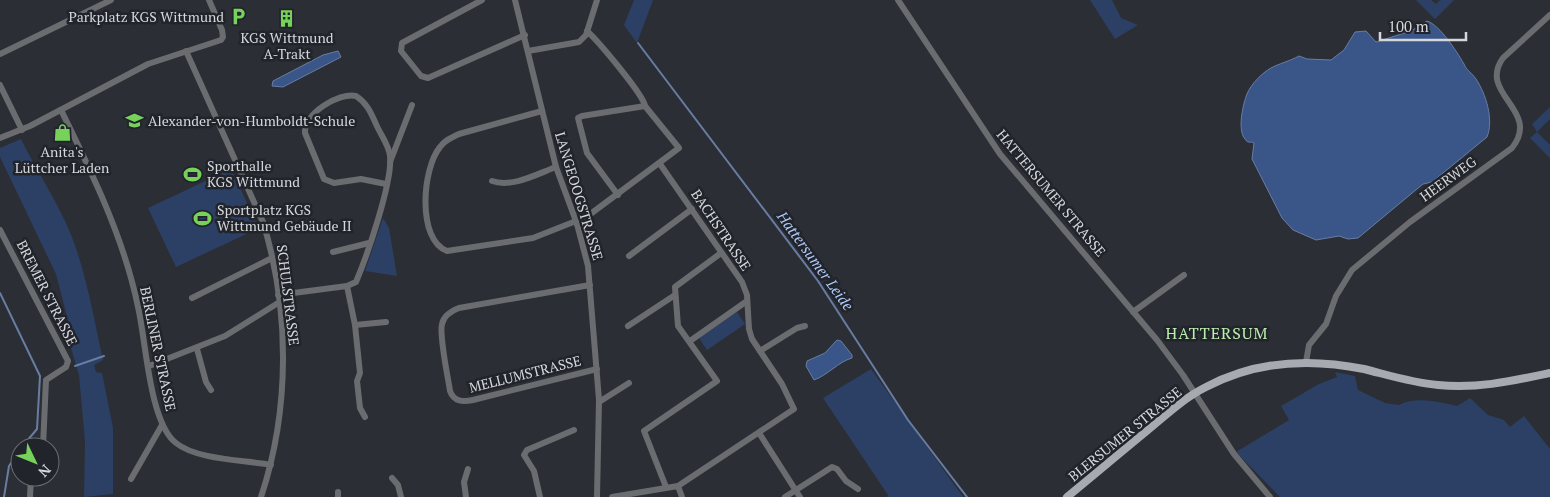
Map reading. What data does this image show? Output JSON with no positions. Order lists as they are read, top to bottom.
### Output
{
  "streets": {
    "main road": ["BLERSUMER STRASSE"],
    "street": [
      "HEERWEG",
      "HATTERSUMER STRASSE",
      "LANGEOOGSTRASSE",
      "BACHSTRASSE",
      "BREMER STRASSE",
      "SCHULSTRASSE",
      "BERLINER STRASSE",
      "MELLUMSTRASSE"
    ]
  },
  "crossings": [
    ["HEERWEG", "BLERSUMER STRASSE"],
    ["HATTERSUMER STRASSE", "BLERSUMER STRASSE"],
    ["LANGEOOGSTRASSE", "MELLUMSTRASSE"],
    ["SCHULSTRASSE", "BERLINER STRASSE"]
  ],
  "districts": ["HATTERSUM"],
  "water": ["Hattersumer Leide"],
  "places": {
    "parking": ["Parkplatz KGS Wittmund"],
    "building": ["KGS Wittmund A-Trakt"],
    "school or university": ["Alexander-von-Humboldt-Schule"],
    "shop": ["Anita's Lüttcher Laden"],
    "sports": ["Sporthalle KGS Wittmund", "Sportplatz KGS Wittmund Gebäude II"]
  },
  "scale_bar": "100 m",
  "north": "bottom right"
}
